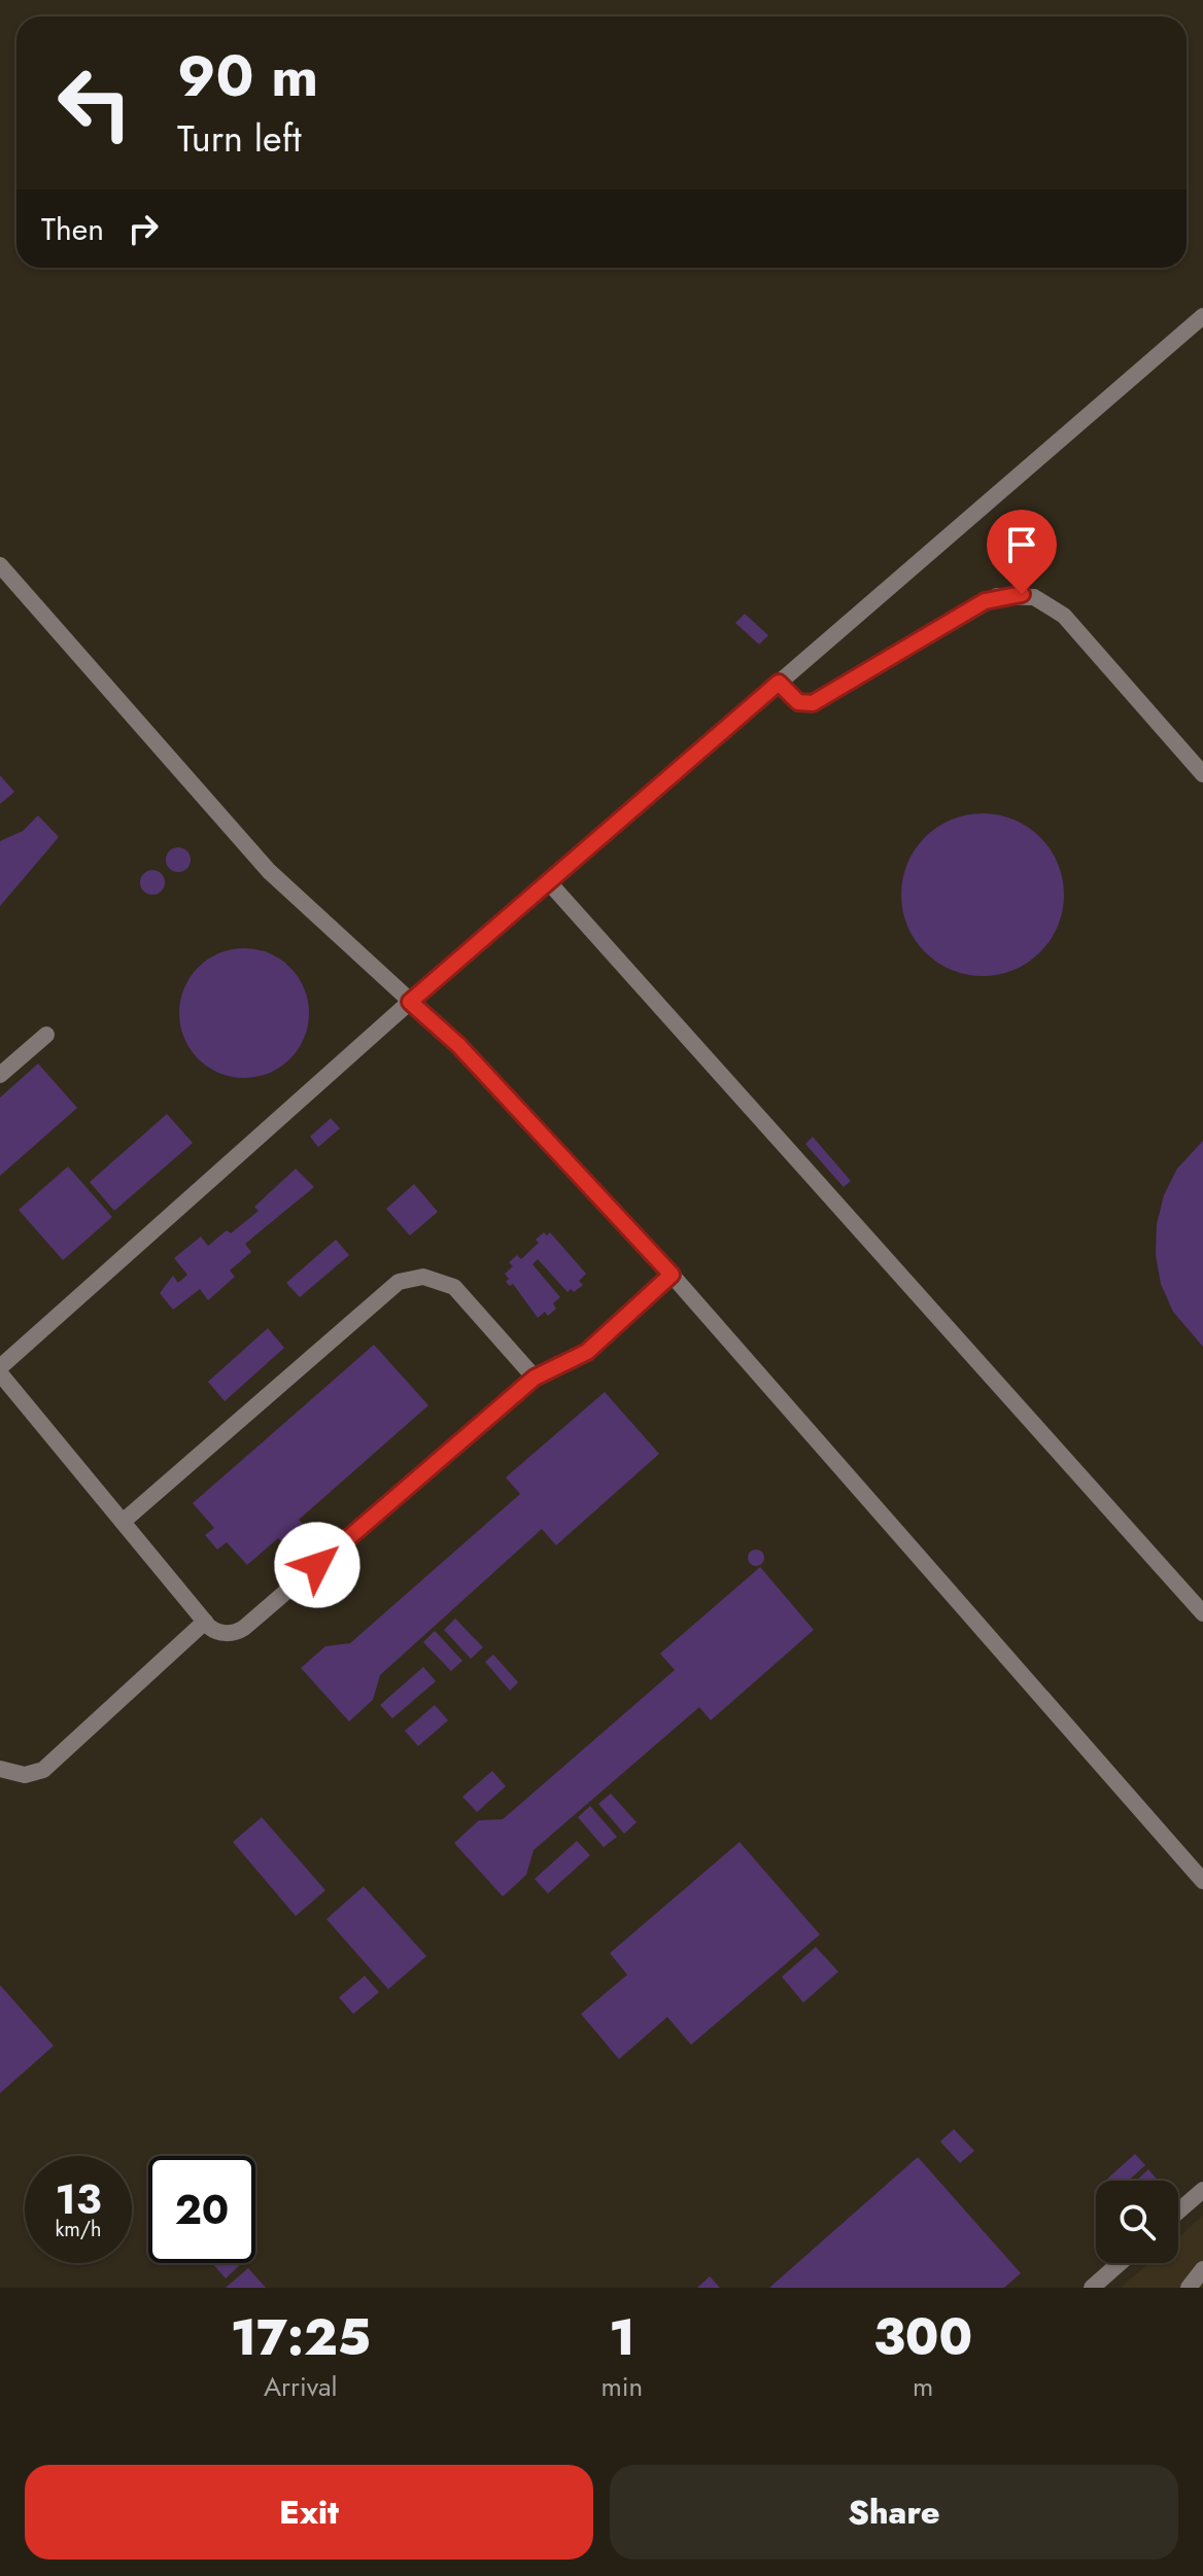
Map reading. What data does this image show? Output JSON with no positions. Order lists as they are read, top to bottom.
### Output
{
  "page": {
    "turn": ["90 m", "Turn left"],
    "then": "Then",
    "speed": "13 km/h",
    "limit": "20",
    "eta": [
      "17:25",
      "Arrival",
      "1",
      "min",
      "300",
      "m"
    ],
    "buttons": ["Exit", "Share"]
  }
}
